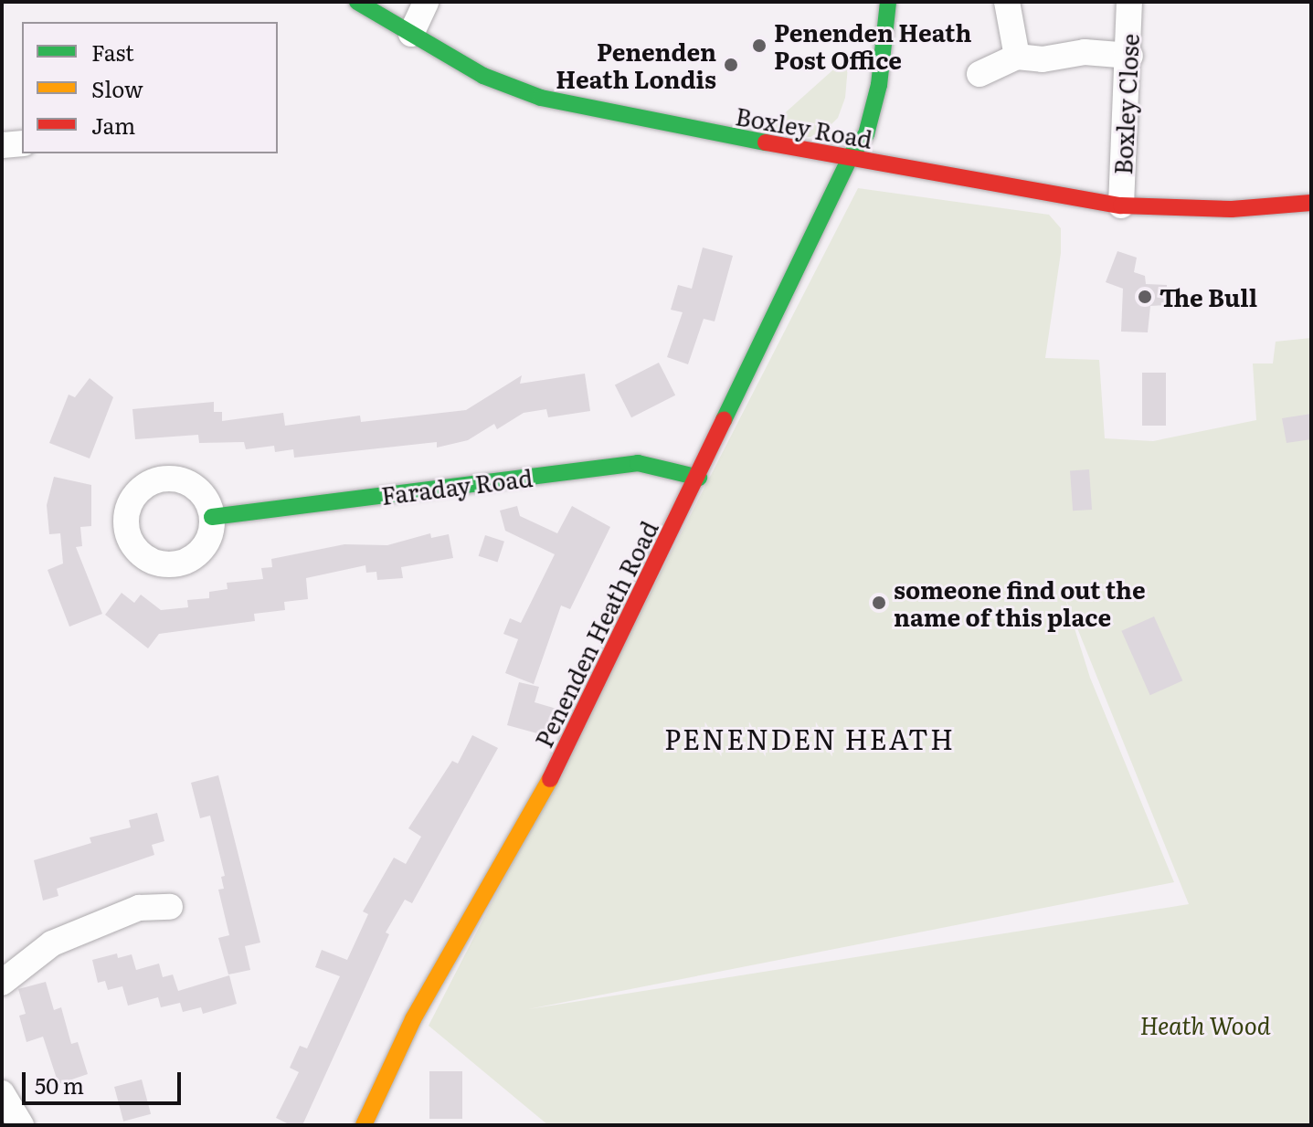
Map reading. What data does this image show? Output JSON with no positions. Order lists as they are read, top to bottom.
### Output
{
  "streets": {
    "street": [
      "Boxley Close",
      "Boxley Road",
      "Faraday Road",
      "Penenden Heath Road"
    ]
  },
  "crossings": [
    ["Boxley Close", "Boxley Road"],
    ["Boxley Road", "Penenden Heath Road"],
    ["Faraday Road", "Penenden Heath Road"]
  ],
  "districts": ["PENENDEN HEATH"],
  "parks": ["Heath Wood"],
  "places": [
    "Penenden Heath Post Office",
    "Penenden Heath Londis",
    "The Bull",
    "someone find out the name of this place"
  ],
  "legend": ["Fast", "Slow", "Jam"],
  "scale_bar": "50 m"
}
